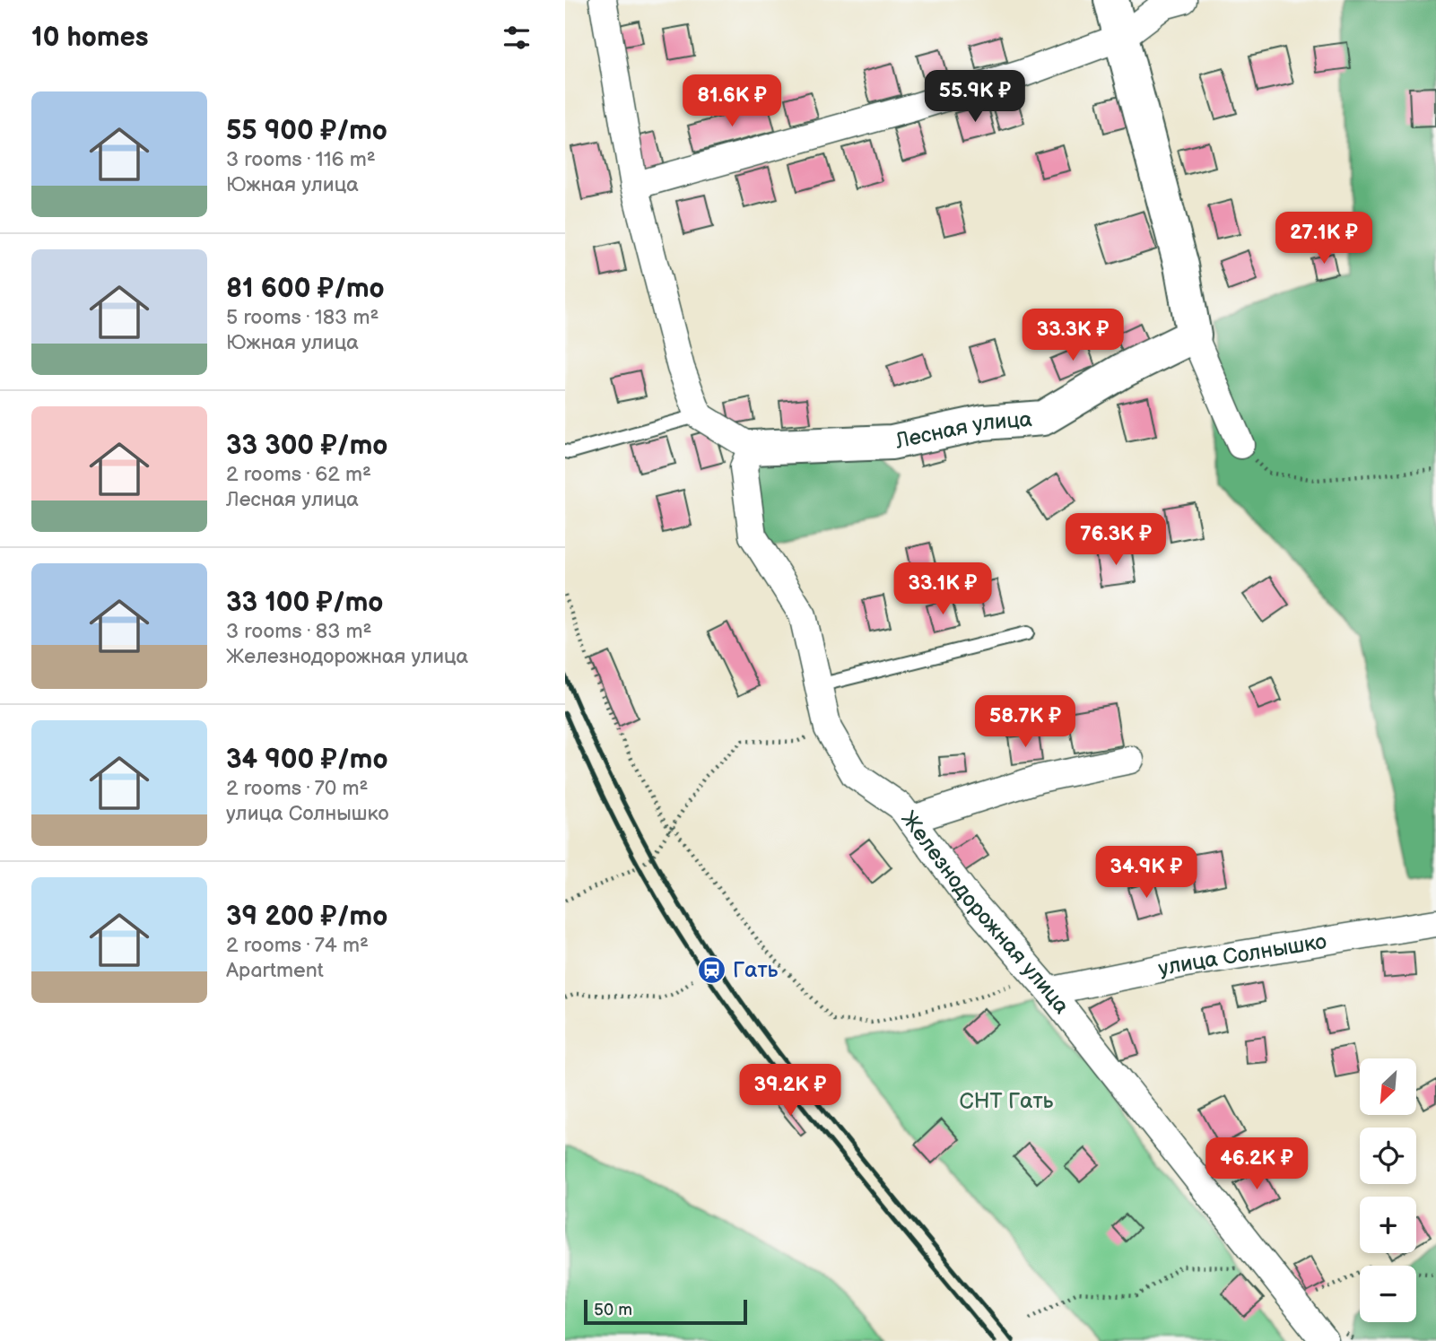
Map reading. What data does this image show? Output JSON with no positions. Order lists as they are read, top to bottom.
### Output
{
  "streets": {
    "street": ["Лесная улица", "Железнодорожная улица", "улица Солнышко"]
  },
  "crossings": [
    ["Лесная улица", "Железнодорожная улица"],
    ["Железнодорожная улица", "улица Солнышко"]
  ],
  "parks": ["СНТ Гать"],
  "places": {
    "station": ["Гать"]
  },
  "scale_bar": "50 m",
  "north": "bottom left",
  "page": {
    "heading": "10 homes",
    "price": [
      "55.9K ₽",
      "81.6K ₽",
      "27.1K ₽",
      "33.3K ₽",
      "76.3K ₽",
      "33.1K ₽",
      "58.7K ₽",
      "34.9K ₽",
      "39.2K ₽",
      "46.2K ₽"
    ],
    "list": [
      {
        "name": "55 900 ₽/mo",
        "note": "3 rooms · 116 m² · Южная улица"
      },
      {
        "name": "81 600 ₽/mo",
        "note": "5 rooms · 183 m² · Южная улица"
      },
      {
        "name": "33 300 ₽/mo",
        "note": "2 rooms · 62 m² · Лесная улица"
      },
      {
        "name": "33 100 ₽/mo",
        "note": "3 rooms · 83 m² · Железнодорожная улица"
      },
      {
        "name": "34 900 ₽/mo",
        "note": "2 rooms · 70 m² · улица Солнышко"
      },
      {
        "name": "39 200 ₽/mo",
        "note": "2 rooms · 74 m² · Apartment"
      }
    ],
    "map_buttons": ["+", "−"],
    "scale": "50 m"
  }
}
